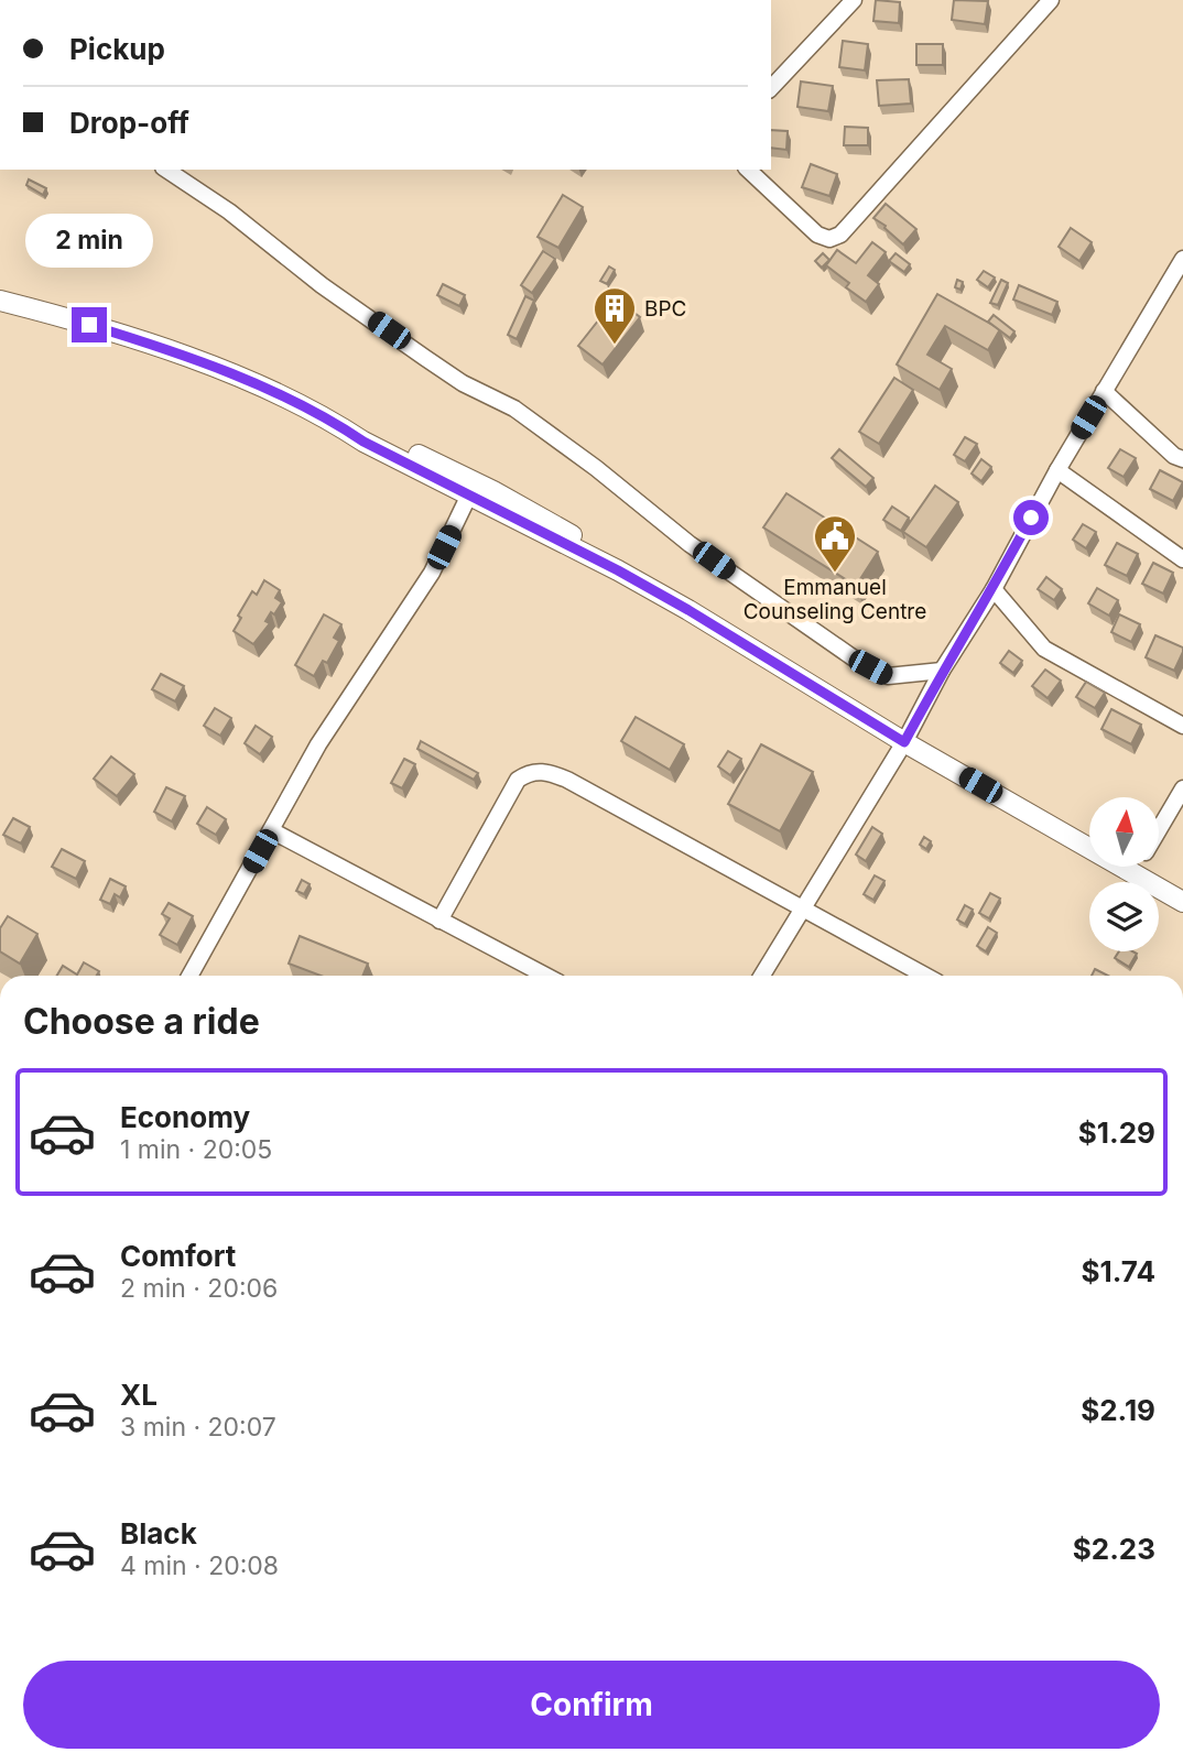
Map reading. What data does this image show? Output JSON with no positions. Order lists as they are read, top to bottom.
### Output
{
  "places": {
    "building": ["BPC"],
    "public building": ["Emmanuel Counseling Centre"]
  },
  "north": "top",
  "page": {
    "banner": ["Pickup", "Drop-off"],
    "bubble": "2 min",
    "heading": "Choose a ride",
    "list": [
      {
        "name": "Economy",
        "note": "1 min · 20:05",
        "value": "$1.29"
      },
      {
        "name": "Comfort",
        "note": "2 min · 20:06",
        "value": "$1.74"
      },
      {
        "name": "XL",
        "note": "3 min · 20:07",
        "value": "$2.19"
      },
      {
        "name": "Black",
        "note": "4 min · 20:08",
        "value": "$2.23"
      }
    ],
    "buttons": "Confirm"
  }
}
